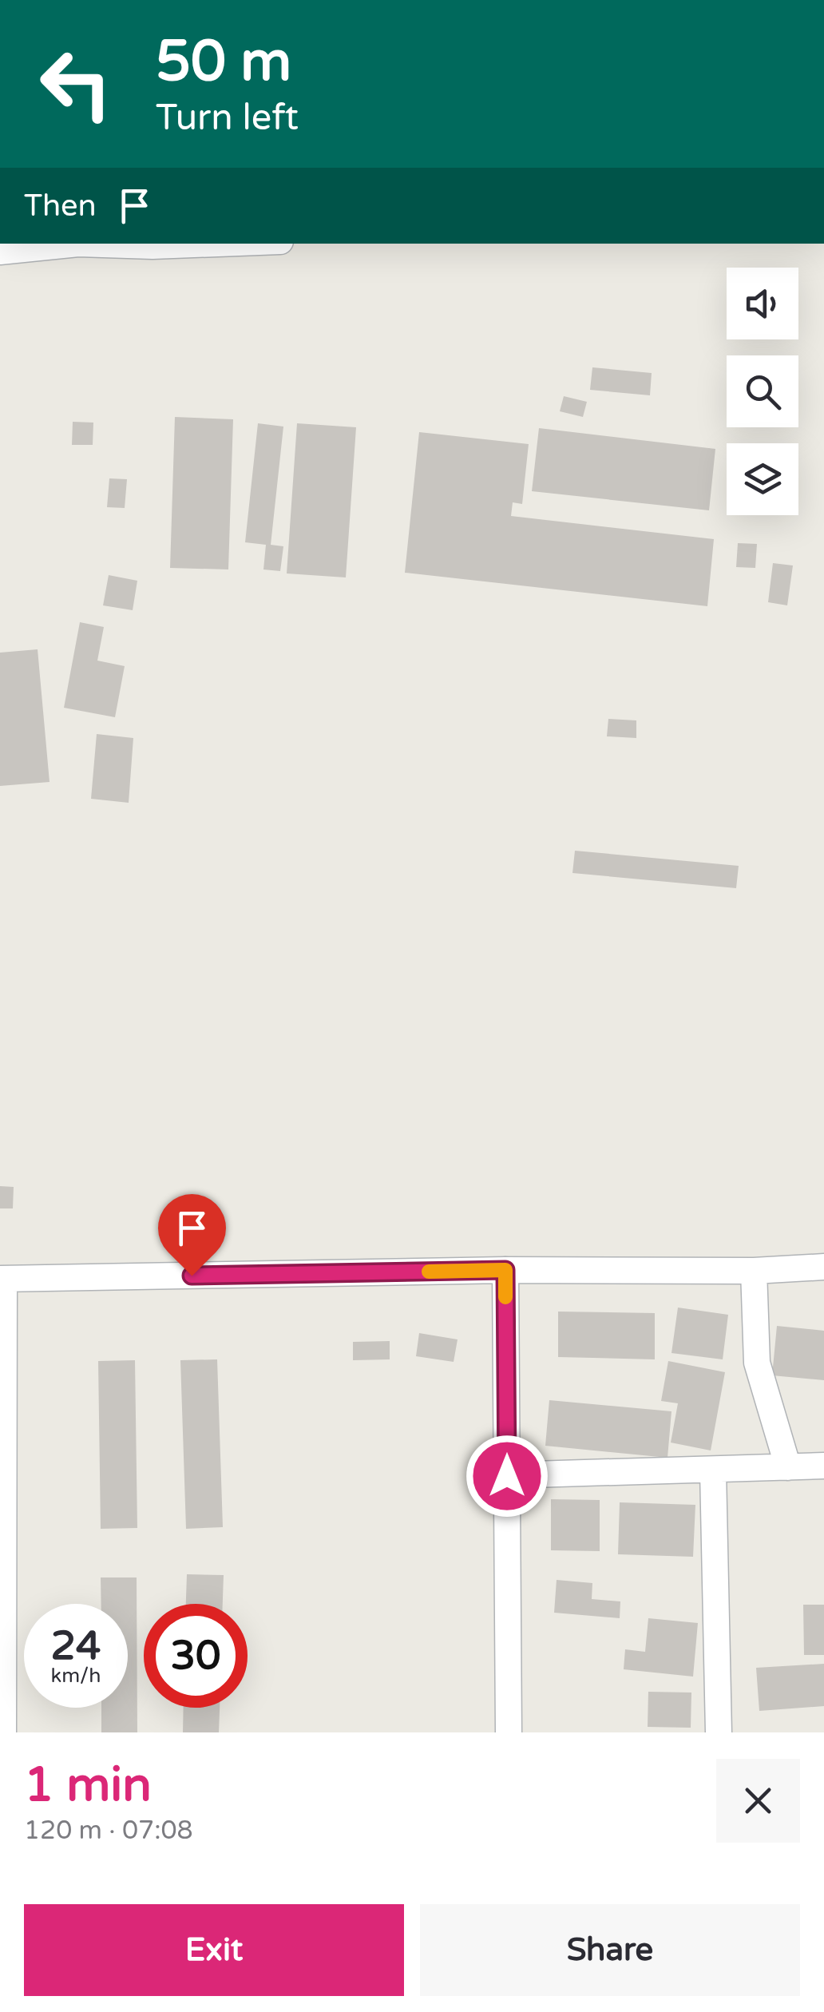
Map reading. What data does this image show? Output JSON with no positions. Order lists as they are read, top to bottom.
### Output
{
  "page": {
    "turn": ["50 m", "Turn left"],
    "then": "Then",
    "speed": "24 km/h",
    "limit": "30",
    "heading": ["1 min", "120 m · 07:08"],
    "buttons": ["Exit", "Share"]
  }
}
